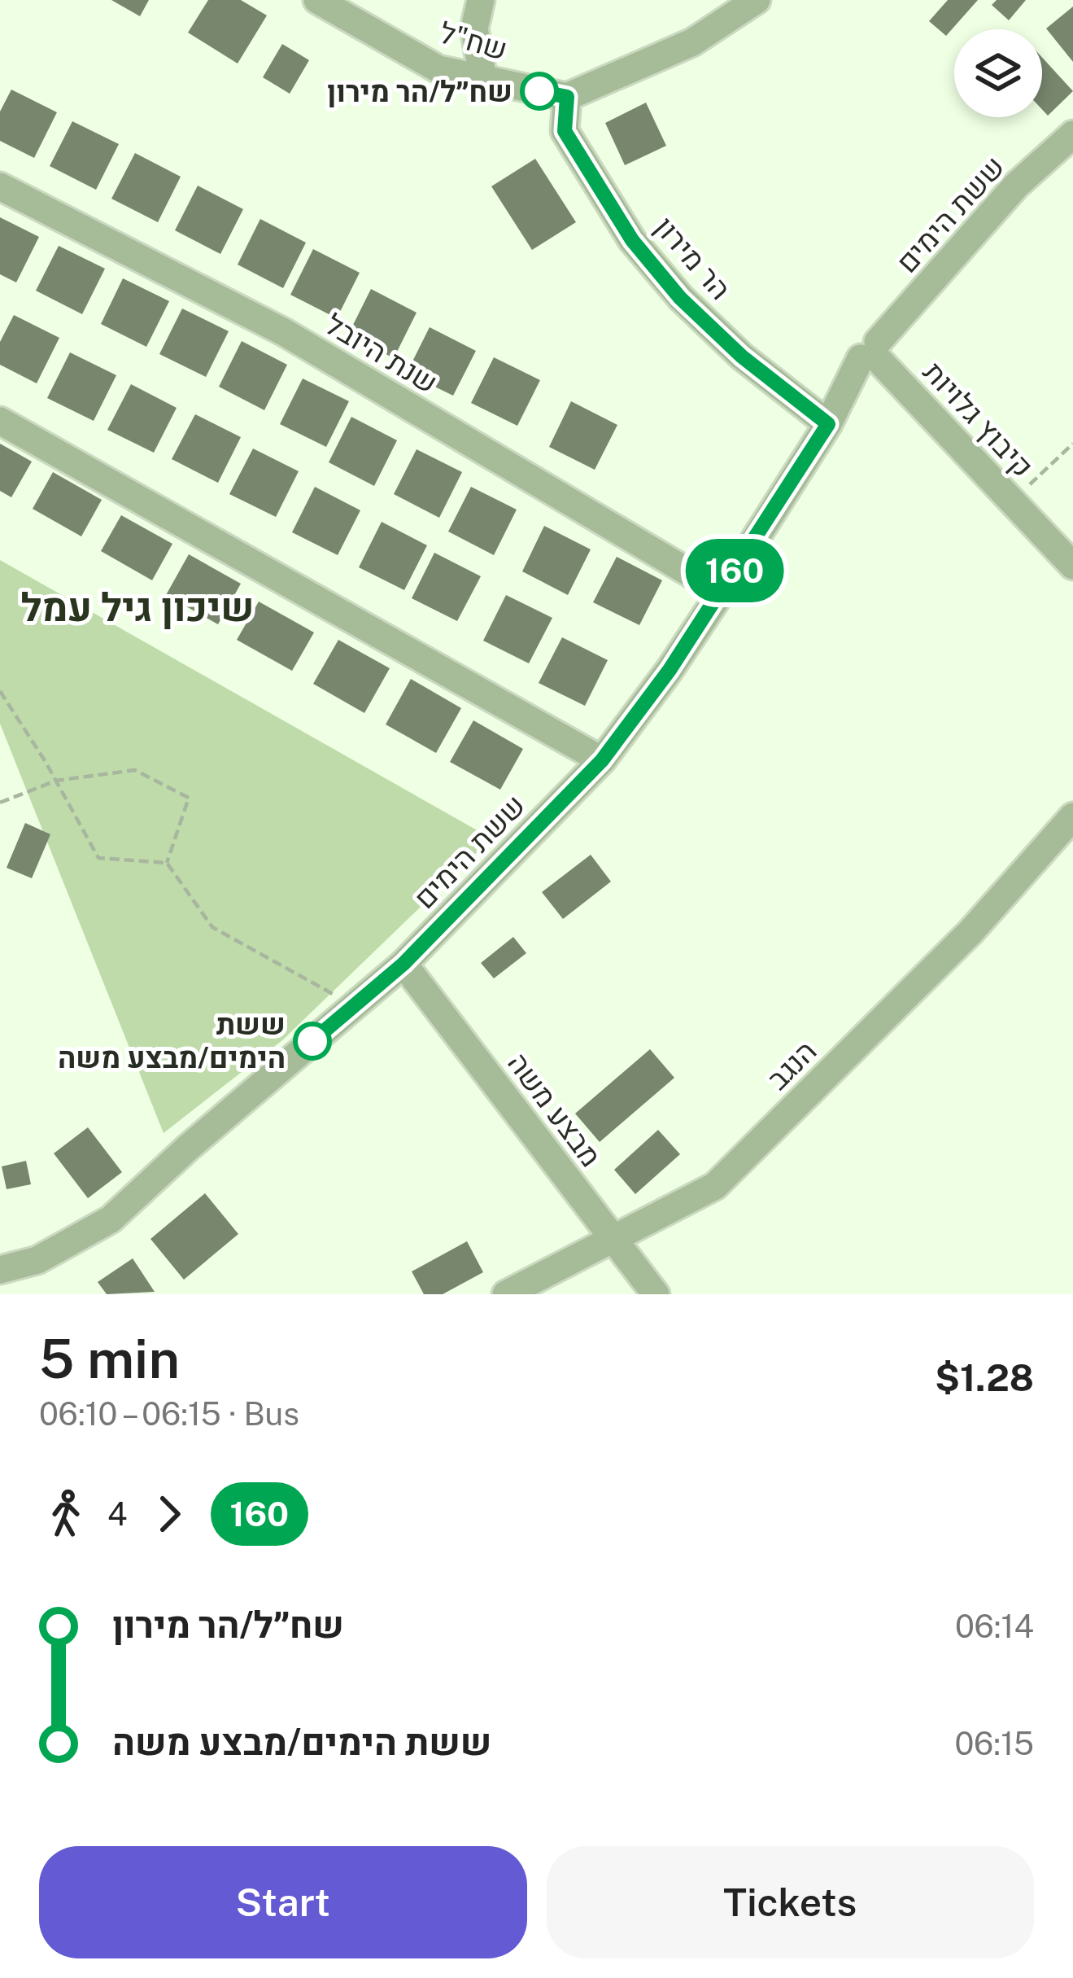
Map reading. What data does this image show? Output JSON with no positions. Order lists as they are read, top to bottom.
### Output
{
  "streets": {
    "street": [
      "שח\"ל",
      "ששת הימים",
      "הר מירון",
      "שנת היובל",
      "קיבוץ גלויות",
      "הנגב",
      "מבצע משה"
    ]
  },
  "crossings": [
    ["שח\"ל", "הר מירון"],
    ["ששת הימים", "הר מירון"],
    ["ששת הימים", "שנת היובל"],
    ["ששת הימים", "קיבוץ גלויות"],
    ["ששת הימים", "מבצע משה"],
    ["הנגב", "מבצע משה"]
  ],
  "districts": ["שיכון גיל עמל"],
  "places": ["שח״ל/הר מירון", "ששת הימים/מבצע משה"],
  "lines": ["bus line 160"],
  "page": {
    "on_map": "160",
    "heading": ["5 min", "06:10 – 06:15 · Bus", "$1.28"],
    "legs": ["4", "160"],
    "list": [
      {
        "name": "שח״ל/הר מירון",
        "value": "06:14"
      },
      {
        "name": "ששת הימים/מבצע משה",
        "value": "06:15"
      }
    ],
    "buttons": ["Start", "Tickets"]
  }
}
